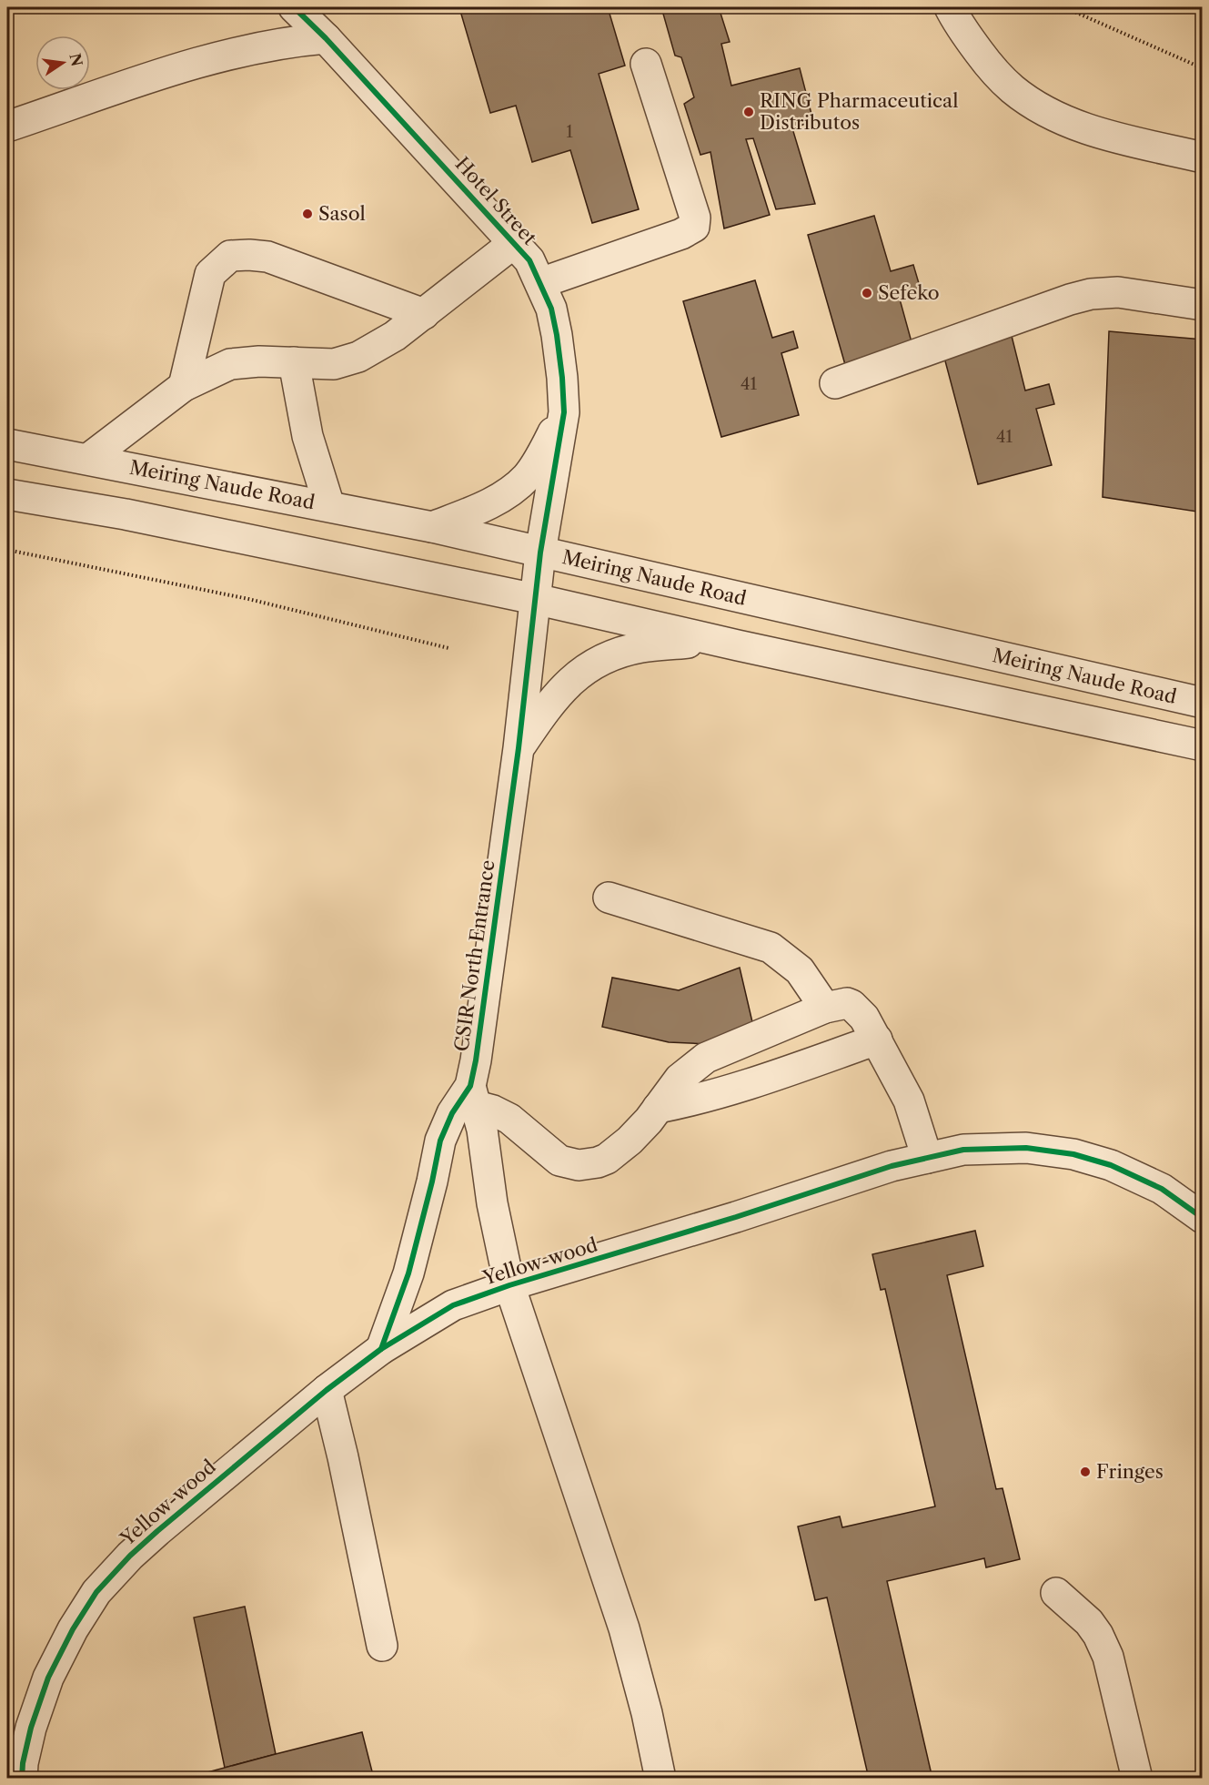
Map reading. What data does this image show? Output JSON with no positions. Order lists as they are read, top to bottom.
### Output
{
  "streets": {
    "street": [
      "Hotel Street",
      "Meiring Naude Road",
      "CSIR North Entrance",
      "Yellow-wood"
    ]
  },
  "crossings": [
    ["Hotel Street", "Meiring Naude Road"],
    ["Hotel Street", "CSIR North Entrance"],
    ["Meiring Naude Road", "CSIR North Entrance"],
    ["CSIR North Entrance", "Yellow-wood"]
  ],
  "places": [
    "RING Pharmaceutical Distributos",
    "Sasol",
    "Sefeko",
    "Fringes"
  ],
  "house_numbers": ["1", "41", "41"],
  "north": "right"
}
